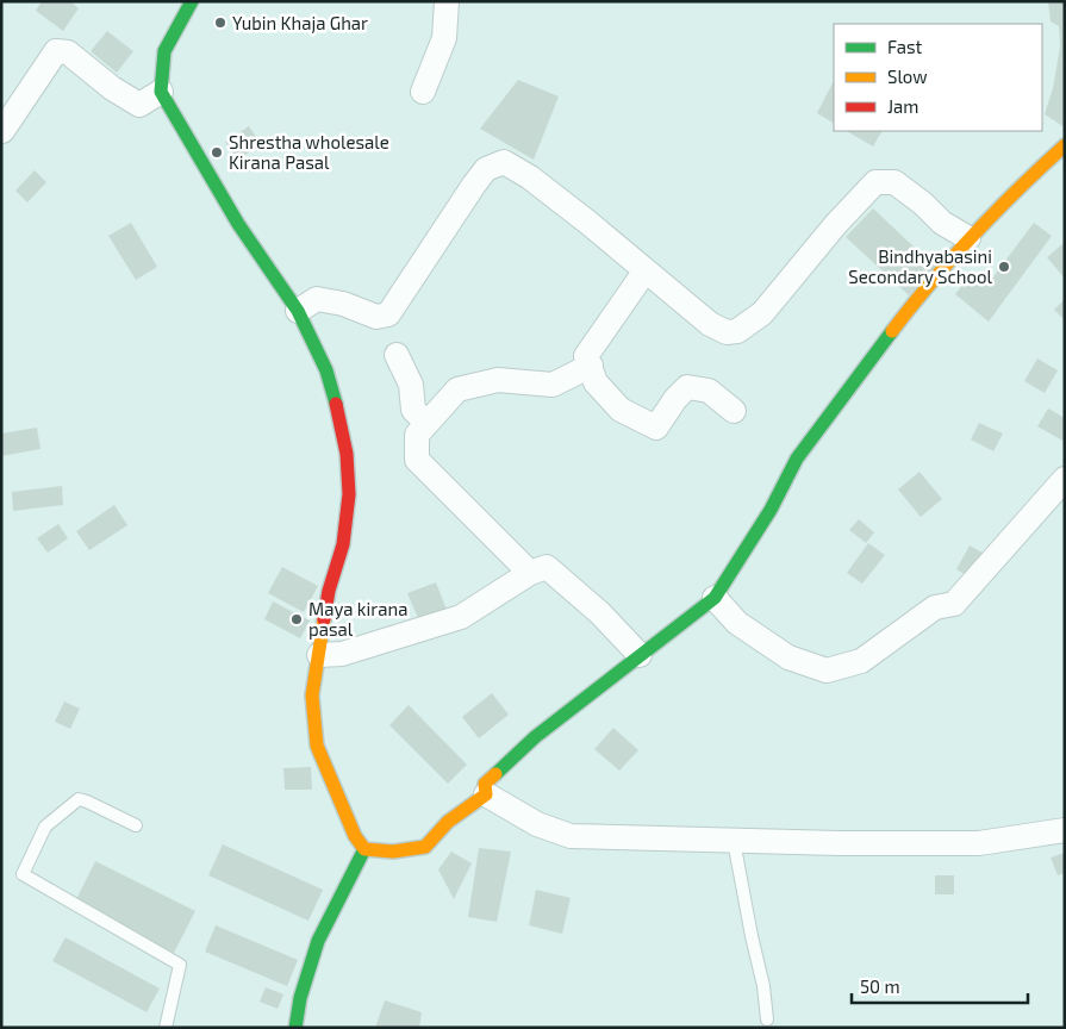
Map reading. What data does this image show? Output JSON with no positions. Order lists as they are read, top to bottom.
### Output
{
  "places": [
    "Yubin Khaja Ghar",
    "Shrestha wholesale Kirana Pasal",
    "Bindhyabasini Secondary School",
    "Maya kirana pasal"
  ],
  "legend": ["Fast", "Slow", "Jam"],
  "scale_bar": "50 m"
}
